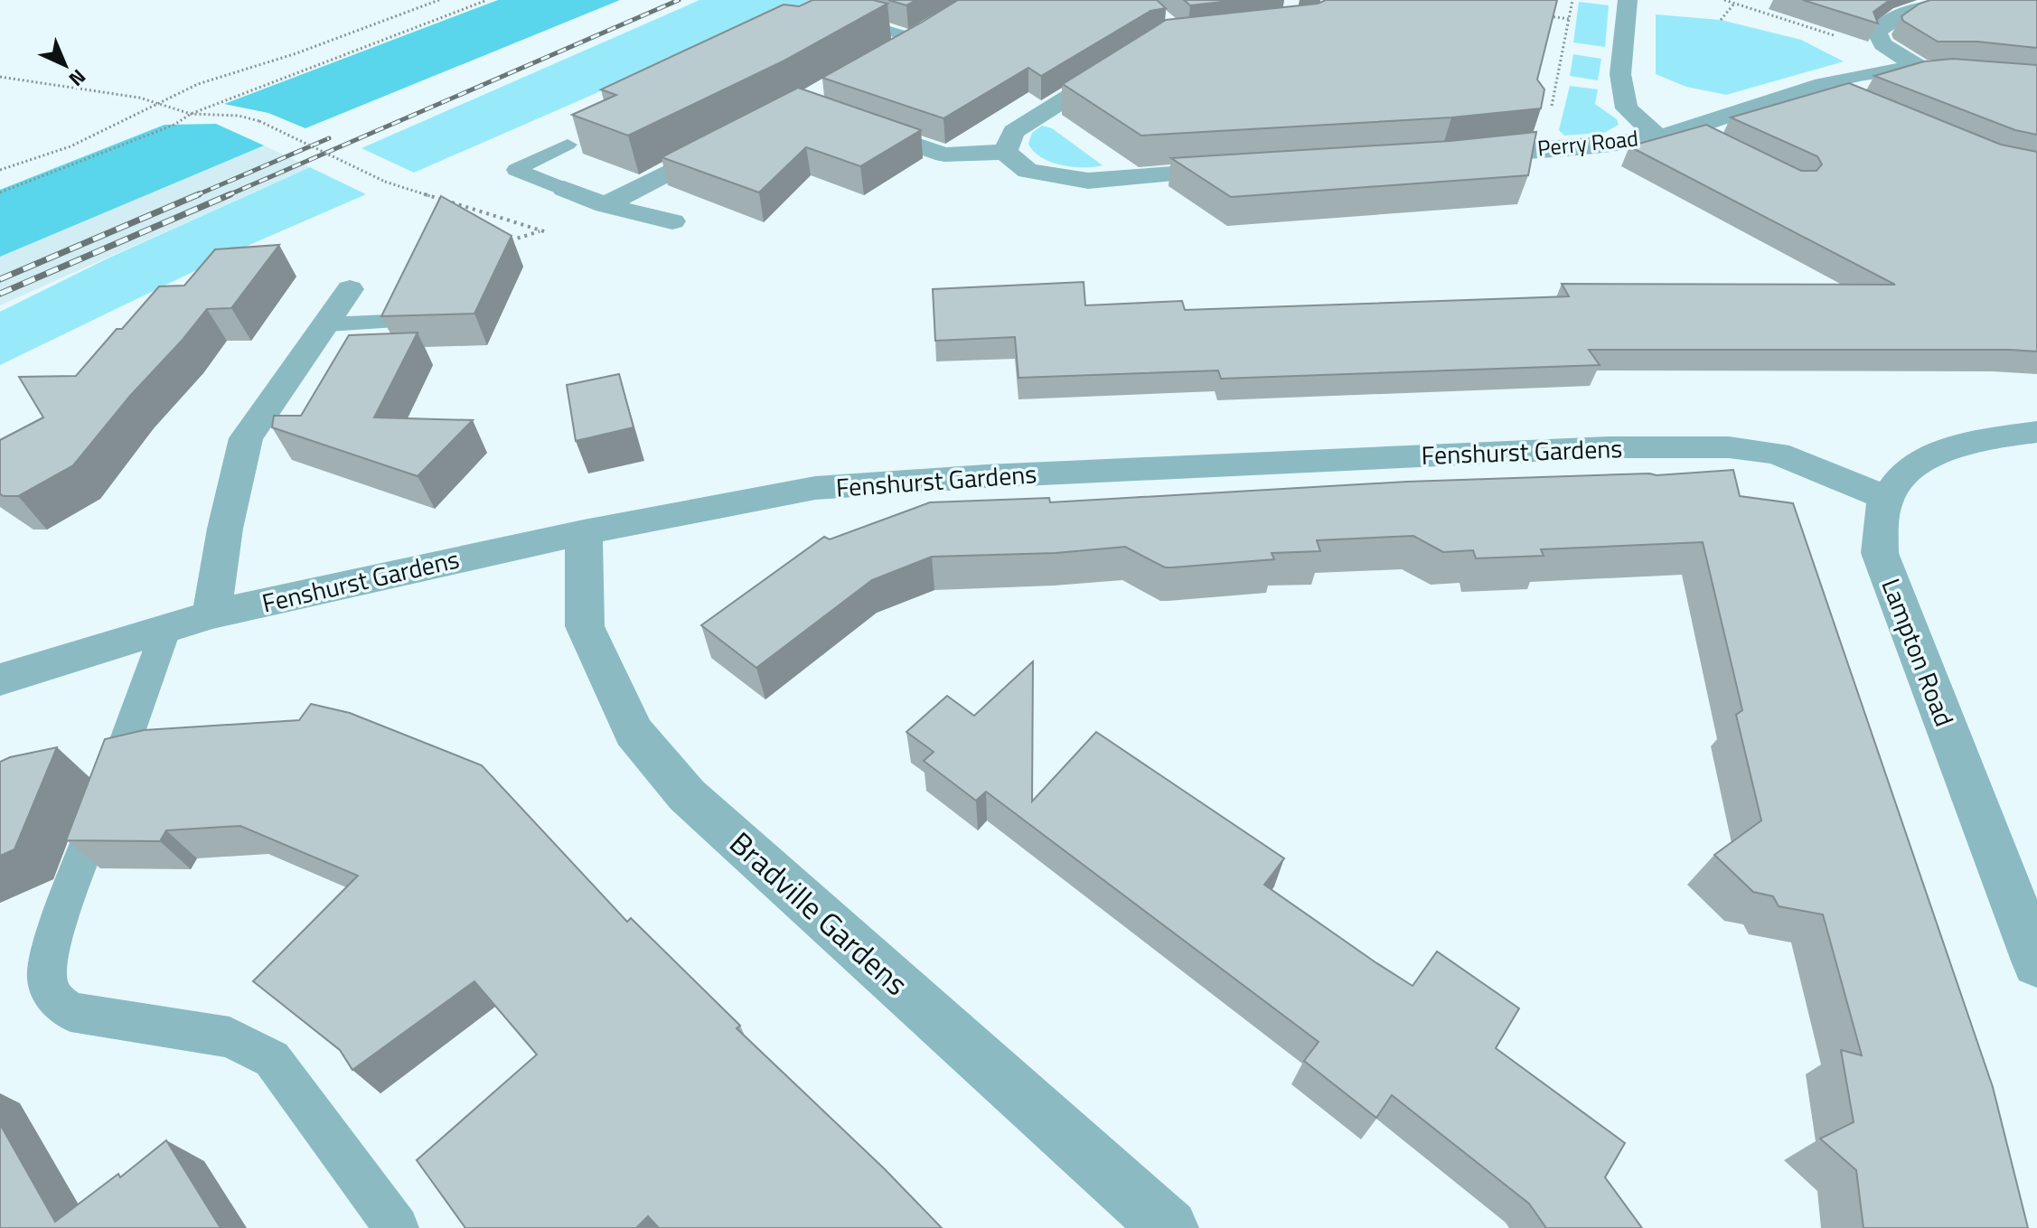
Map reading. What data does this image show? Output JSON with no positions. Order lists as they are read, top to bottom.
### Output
{
  "streets": {
    "street": [
      "Perry Road",
      "Fenshurst Gardens",
      "Lampton Road",
      "Bradville Gardens"
    ]
  },
  "crossings": [
    ["Fenshurst Gardens", "Lampton Road"],
    ["Fenshurst Gardens", "Bradville Gardens"]
  ],
  "north": "bottom right"
}
